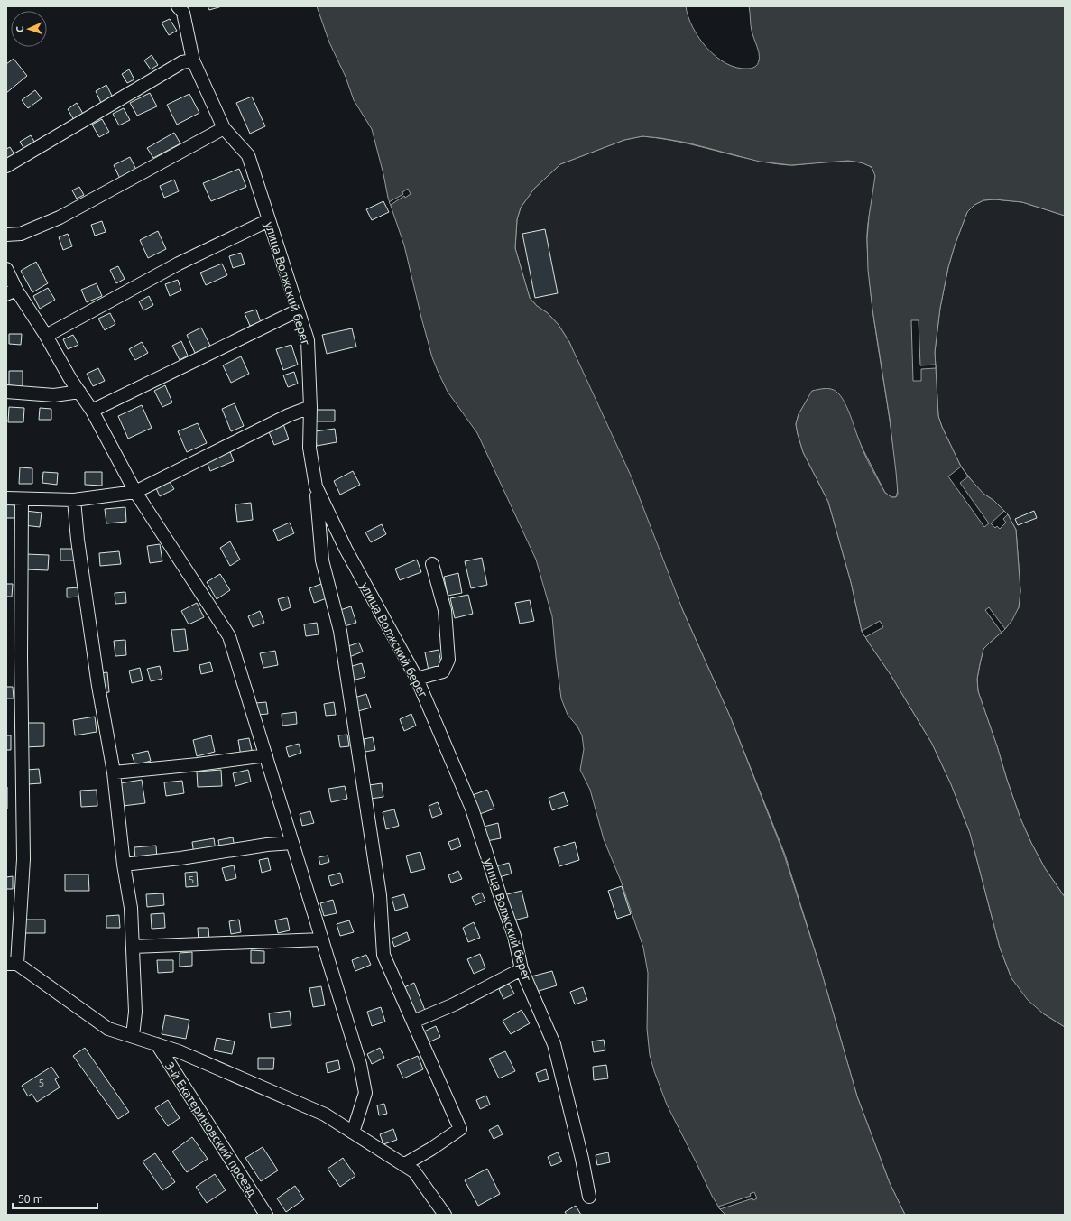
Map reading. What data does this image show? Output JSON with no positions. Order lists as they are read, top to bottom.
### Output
{
  "streets": {
    "street": ["улица Волжский берег", "3-й Екатериновский проезд"]
  },
  "house_numbers": ["5", "5"],
  "scale_bar": "50 m",
  "north": "left"
}
